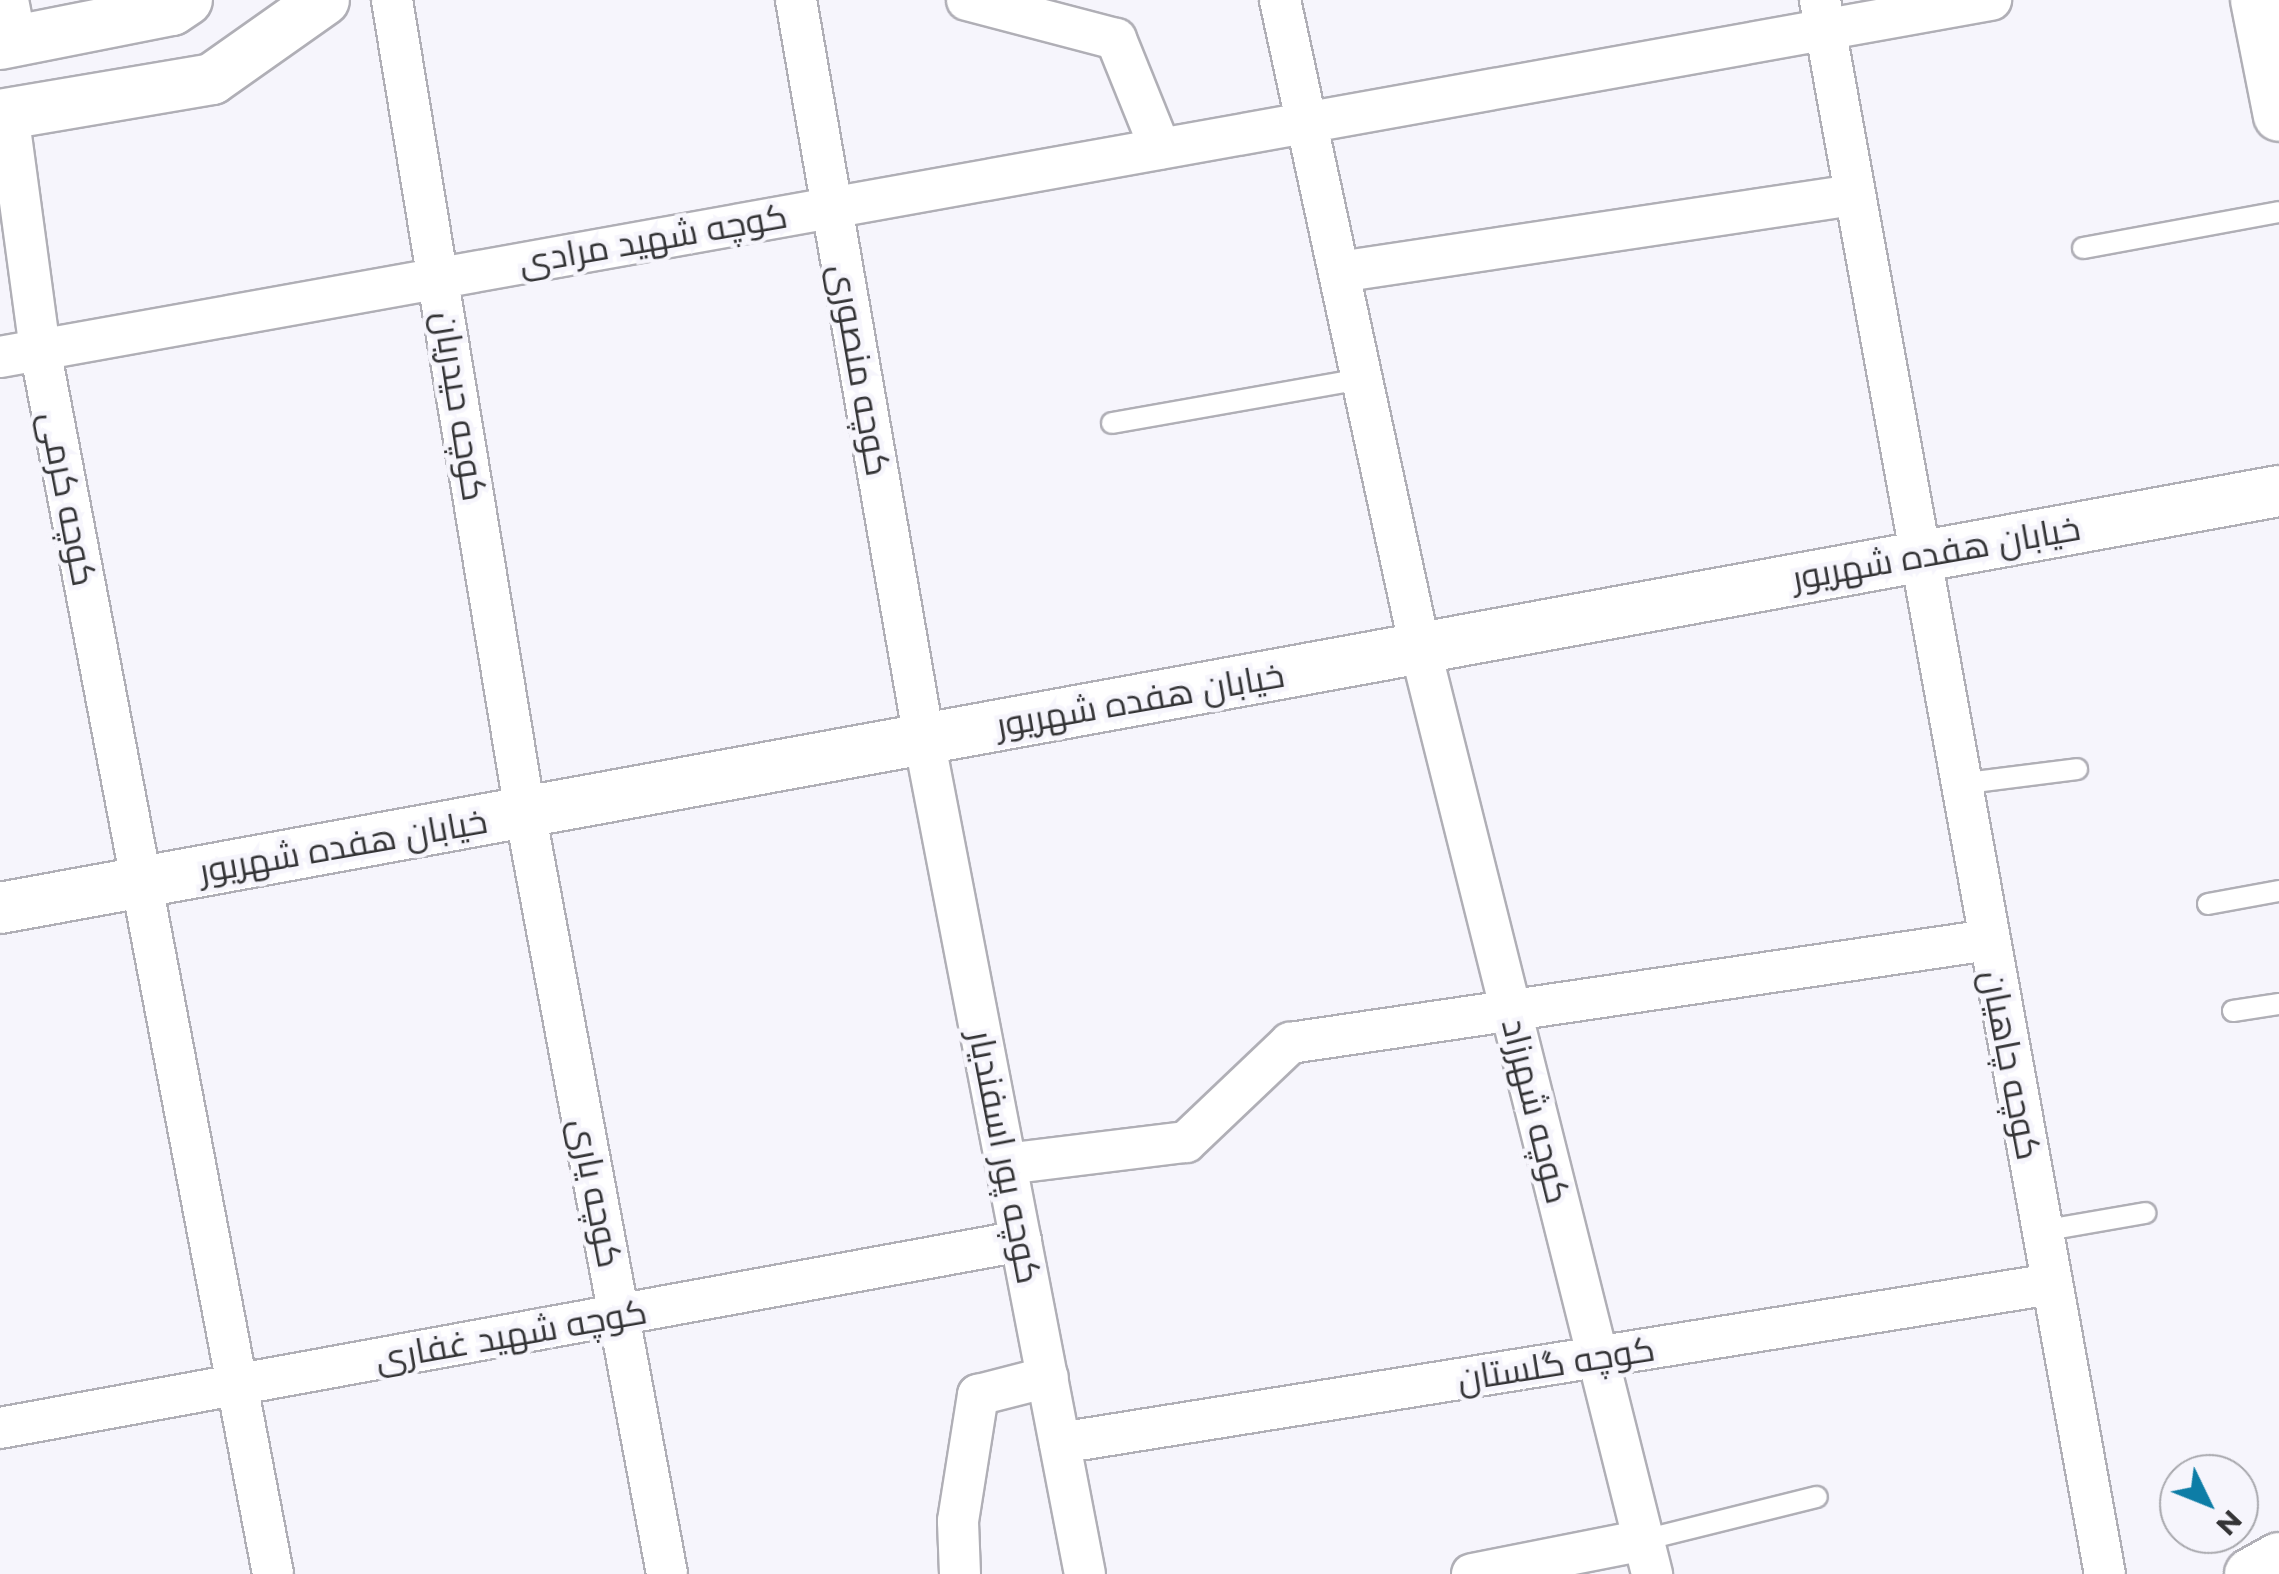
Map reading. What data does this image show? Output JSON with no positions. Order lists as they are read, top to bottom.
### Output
{
  "streets": {
    "street": [
      "کوچه شهید مرادی",
      "کوچه منصوری",
      "کوچه حیدریان",
      "کوچه کرمی",
      "خیابان هفده شهریور",
      "کوچه چاهیان",
      "کوچه شهرزاد",
      "کوچه پور اسفندیار",
      "کوچه یاری",
      "کوچه شهید غفاری",
      "کوچه گلستان"
    ]
  },
  "crossings": [
    ["کوچه شهید مرادی", "کوچه منصوری"],
    ["کوچه شهید مرادی", "کوچه حیدریان"],
    ["کوچه شهید مرادی", "کوچه کرمی"],
    ["کوچه شهید مرادی", "کوچه چاهیان"],
    ["کوچه شهید مرادی", "کوچه شهرزاد"],
    ["کوچه منصوری", "خیابان هفده شهریور"],
    ["کوچه منصوری", "کوچه پور اسفندیار"],
    ["کوچه حیدریان", "خیابان هفده شهریور"],
    ["کوچه حیدریان", "کوچه یاری"],
    ["کوچه کرمی", "خیابان هفده شهریور"],
    ["کوچه کرمی", "کوچه شهید غفاری"],
    ["خیابان هفده شهریور", "کوچه چاهیان"],
    ["خیابان هفده شهریور", "کوچه شهرزاد"],
    ["خیابان هفده شهریور", "کوچه پور اسفندیار"],
    ["خیابان هفده شهریور", "کوچه یاری"],
    ["کوچه چاهیان", "کوچه گلستان"],
    ["کوچه شهرزاد", "کوچه گلستان"],
    ["کوچه پور اسفندیار", "کوچه شهید غفاری"],
    ["کوچه پور اسفندیار", "کوچه گلستان"],
    ["کوچه یاری", "کوچه شهید غفاری"]
  ],
  "north": "bottom right"
}
